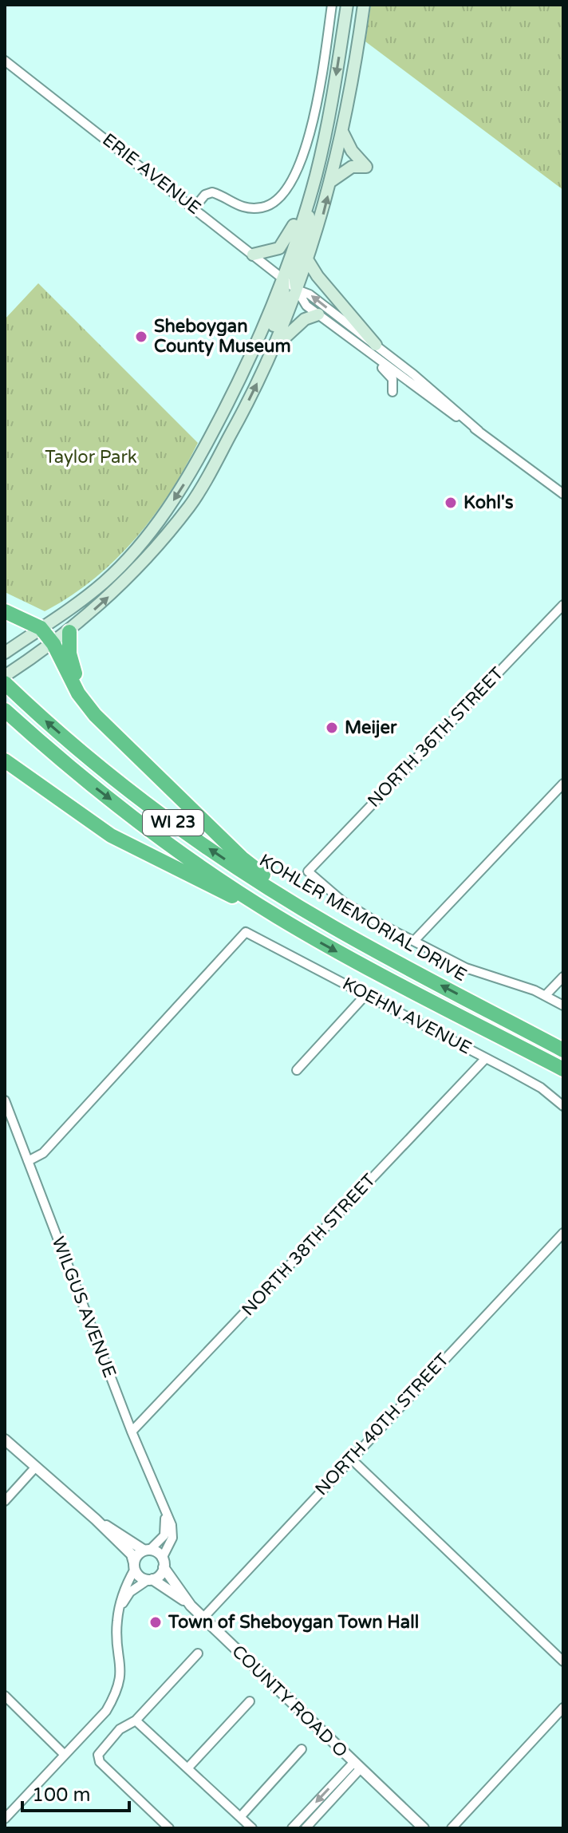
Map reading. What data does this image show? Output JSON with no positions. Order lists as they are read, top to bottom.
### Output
{
  "streets": {
    "highway": ["WI 23", "KOHLER MEMORIAL DRIVE"],
    "street": [
      "ERIE AVENUE",
      "NORTH 36TH STREET",
      "KOEHN AVENUE",
      "NORTH 38TH STREET",
      "WILGUS AVENUE",
      "NORTH 40TH STREET",
      "COUNTY ROAD O"
    ]
  },
  "crossings": [
    ["KOEHN AVENUE", "NORTH 38TH STREET"],
    ["KOEHN AVENUE", "WILGUS AVENUE"],
    ["NORTH 38TH STREET", "WILGUS AVENUE"],
    ["WILGUS AVENUE", "COUNTY ROAD O"],
    ["NORTH 40TH STREET", "COUNTY ROAD O"]
  ],
  "parks": ["Taylor Park"],
  "places": [
    "Sheboygan County Museum",
    "Kohl's",
    "Meijer",
    "Town of Sheboygan Town Hall"
  ],
  "scale_bar": "100 m"
}
